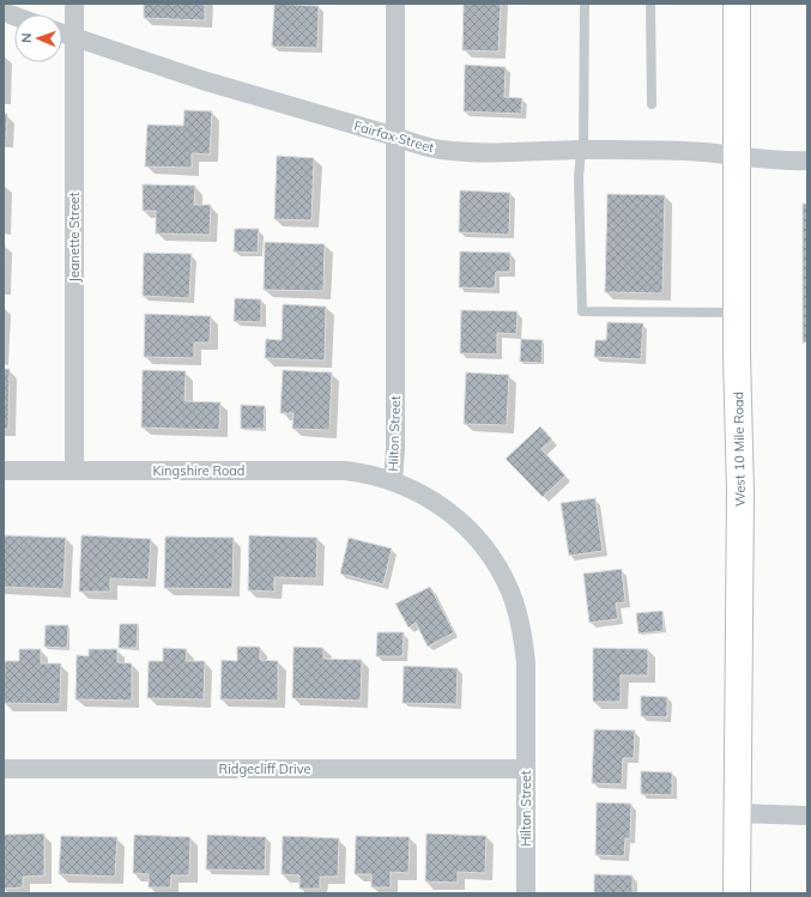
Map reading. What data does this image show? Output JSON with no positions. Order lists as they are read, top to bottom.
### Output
{
  "streets": {
    "main road": ["West 10 Mile Road"],
    "street": [
      "Fairfax Street",
      "Jeanette Street",
      "Hilton Street",
      "Kingshire Road",
      "Ridgecliff Drive"
    ]
  },
  "crossings": [
    ["Fairfax Street", "Jeanette Street"],
    ["Fairfax Street", "Hilton Street"],
    ["Fairfax Street", "West 10 Mile Road"],
    ["Jeanette Street", "Kingshire Road"],
    ["Hilton Street", "Kingshire Road"],
    ["Hilton Street", "Ridgecliff Drive"]
  ],
  "north": "left"
}
